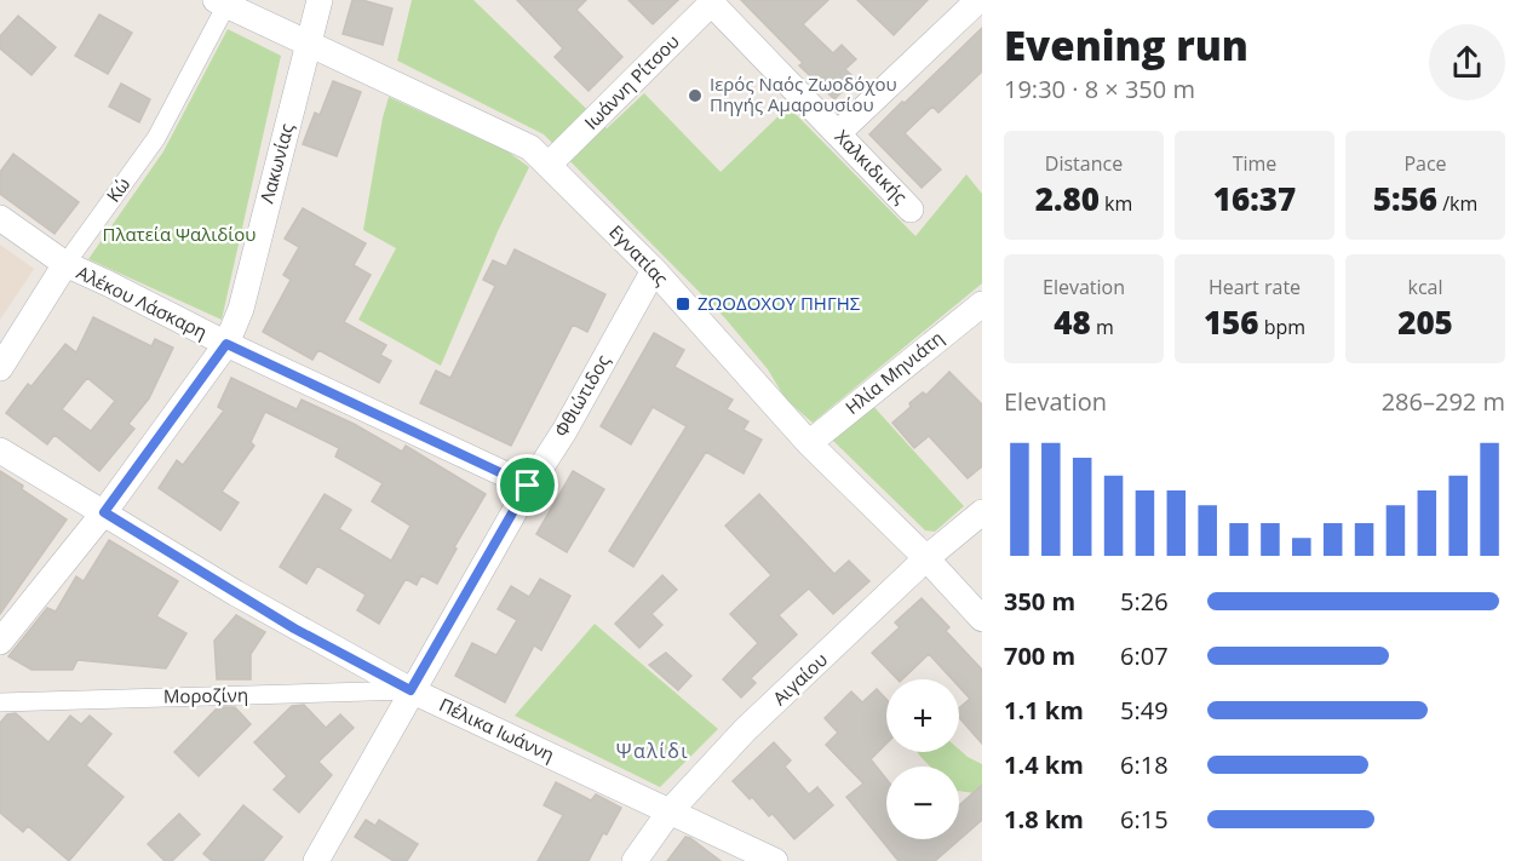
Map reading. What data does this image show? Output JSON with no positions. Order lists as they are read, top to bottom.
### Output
{
  "streets": {
    "street": [
      "Ιωάννη Ρίτσου",
      "Λακωνίας",
      "Χαλκιδικής",
      "Κώ",
      "Εγνατίας",
      "Αλέκου Λάσκαρη",
      "Ηλία Μηνιάτη",
      "Φθιώτιδος",
      "Αιγαίου",
      "Μοροζίνη",
      "Πέλικα Ιωάννη"
    ]
  },
  "crossings": [
    ["Ιωάννη Ρίτσου", "Χαλκιδικής"],
    ["Ιωάννη Ρίτσου", "Εγνατίας"],
    ["Λακωνίας", "Εγνατίας"],
    ["Λακωνίας", "Αλέκου Λάσκαρη"],
    ["Λακωνίας", "Πέλικα Ιωάννη"],
    ["Κώ", "Εγνατίας"],
    ["Κώ", "Αλέκου Λάσκαρη"],
    ["Εγνατίας", "Ηλία Μηνιάτη"],
    ["Εγνατίας", "Φθιώτιδος"],
    ["Εγνατίας", "Αιγαίου"],
    ["Αλέκου Λάσκαρη", "Φθιώτιδος"],
    ["Φθιώτιδος", "Μοροζίνη"],
    ["Φθιώτιδος", "Πέλικα Ιωάννη"],
    ["Αιγαίου", "Πέλικα Ιωάννη"],
    ["Μοροζίνη", "Πέλικα Ιωάννη"]
  ],
  "districts": ["Ψαλίδι"],
  "parks": ["Πλατεία Ψαλιδίου"],
  "places": {
    "other": ["Ιερός Ναός Ζωοδόχου Πηγής Αμαρουσίου"],
    "transit": ["ΖΩΟΔΟΧΟΥ ΠΗΓΗΣ"]
  },
  "page": {
    "heading": ["Evening run", "19:30 · 8 × 350 m"],
    "stats": [
      ["Distance", "2.80 km"],
      ["Time", "16:37"],
      ["Pace", "5:56 /km"],
      ["Elevation", "48 m"],
      ["Heart rate", "156 bpm"],
      ["kcal", "205"]
    ],
    "chart": ["Elevation", "286–292 m"],
    "list": [
      {
        "name": "350 m",
        "note": "5:26"
      },
      {
        "name": "700 m",
        "note": "6:07"
      },
      {
        "name": "1.1 km",
        "note": "5:49"
      },
      {
        "name": "1.4 km",
        "note": "6:18"
      },
      {
        "name": "1.8 km",
        "note": "6:15"
      }
    ],
    "map_buttons": ["+", "−"]
  }
}
